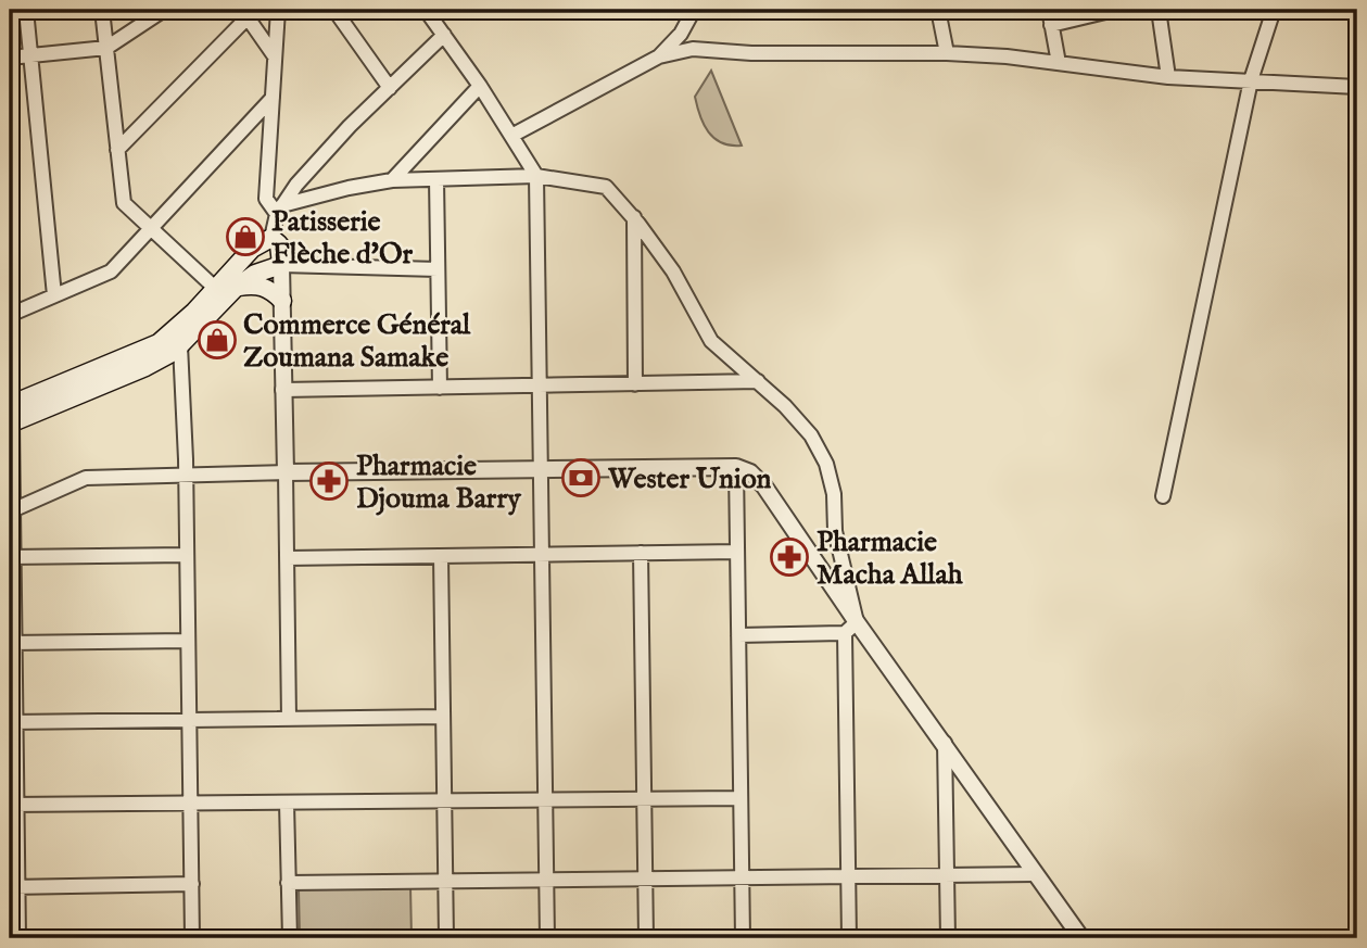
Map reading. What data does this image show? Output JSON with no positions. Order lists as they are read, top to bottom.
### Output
{
  "places": {
    "shop": ["Patisserie Flèche d'Or", "Commerce Général Zoumana Samake"],
    "bank": ["Wester Union"],
    "pharmacy": ["Pharmacie Djouma Barry", "Pharmacie Macha Allah"]
  }
}
